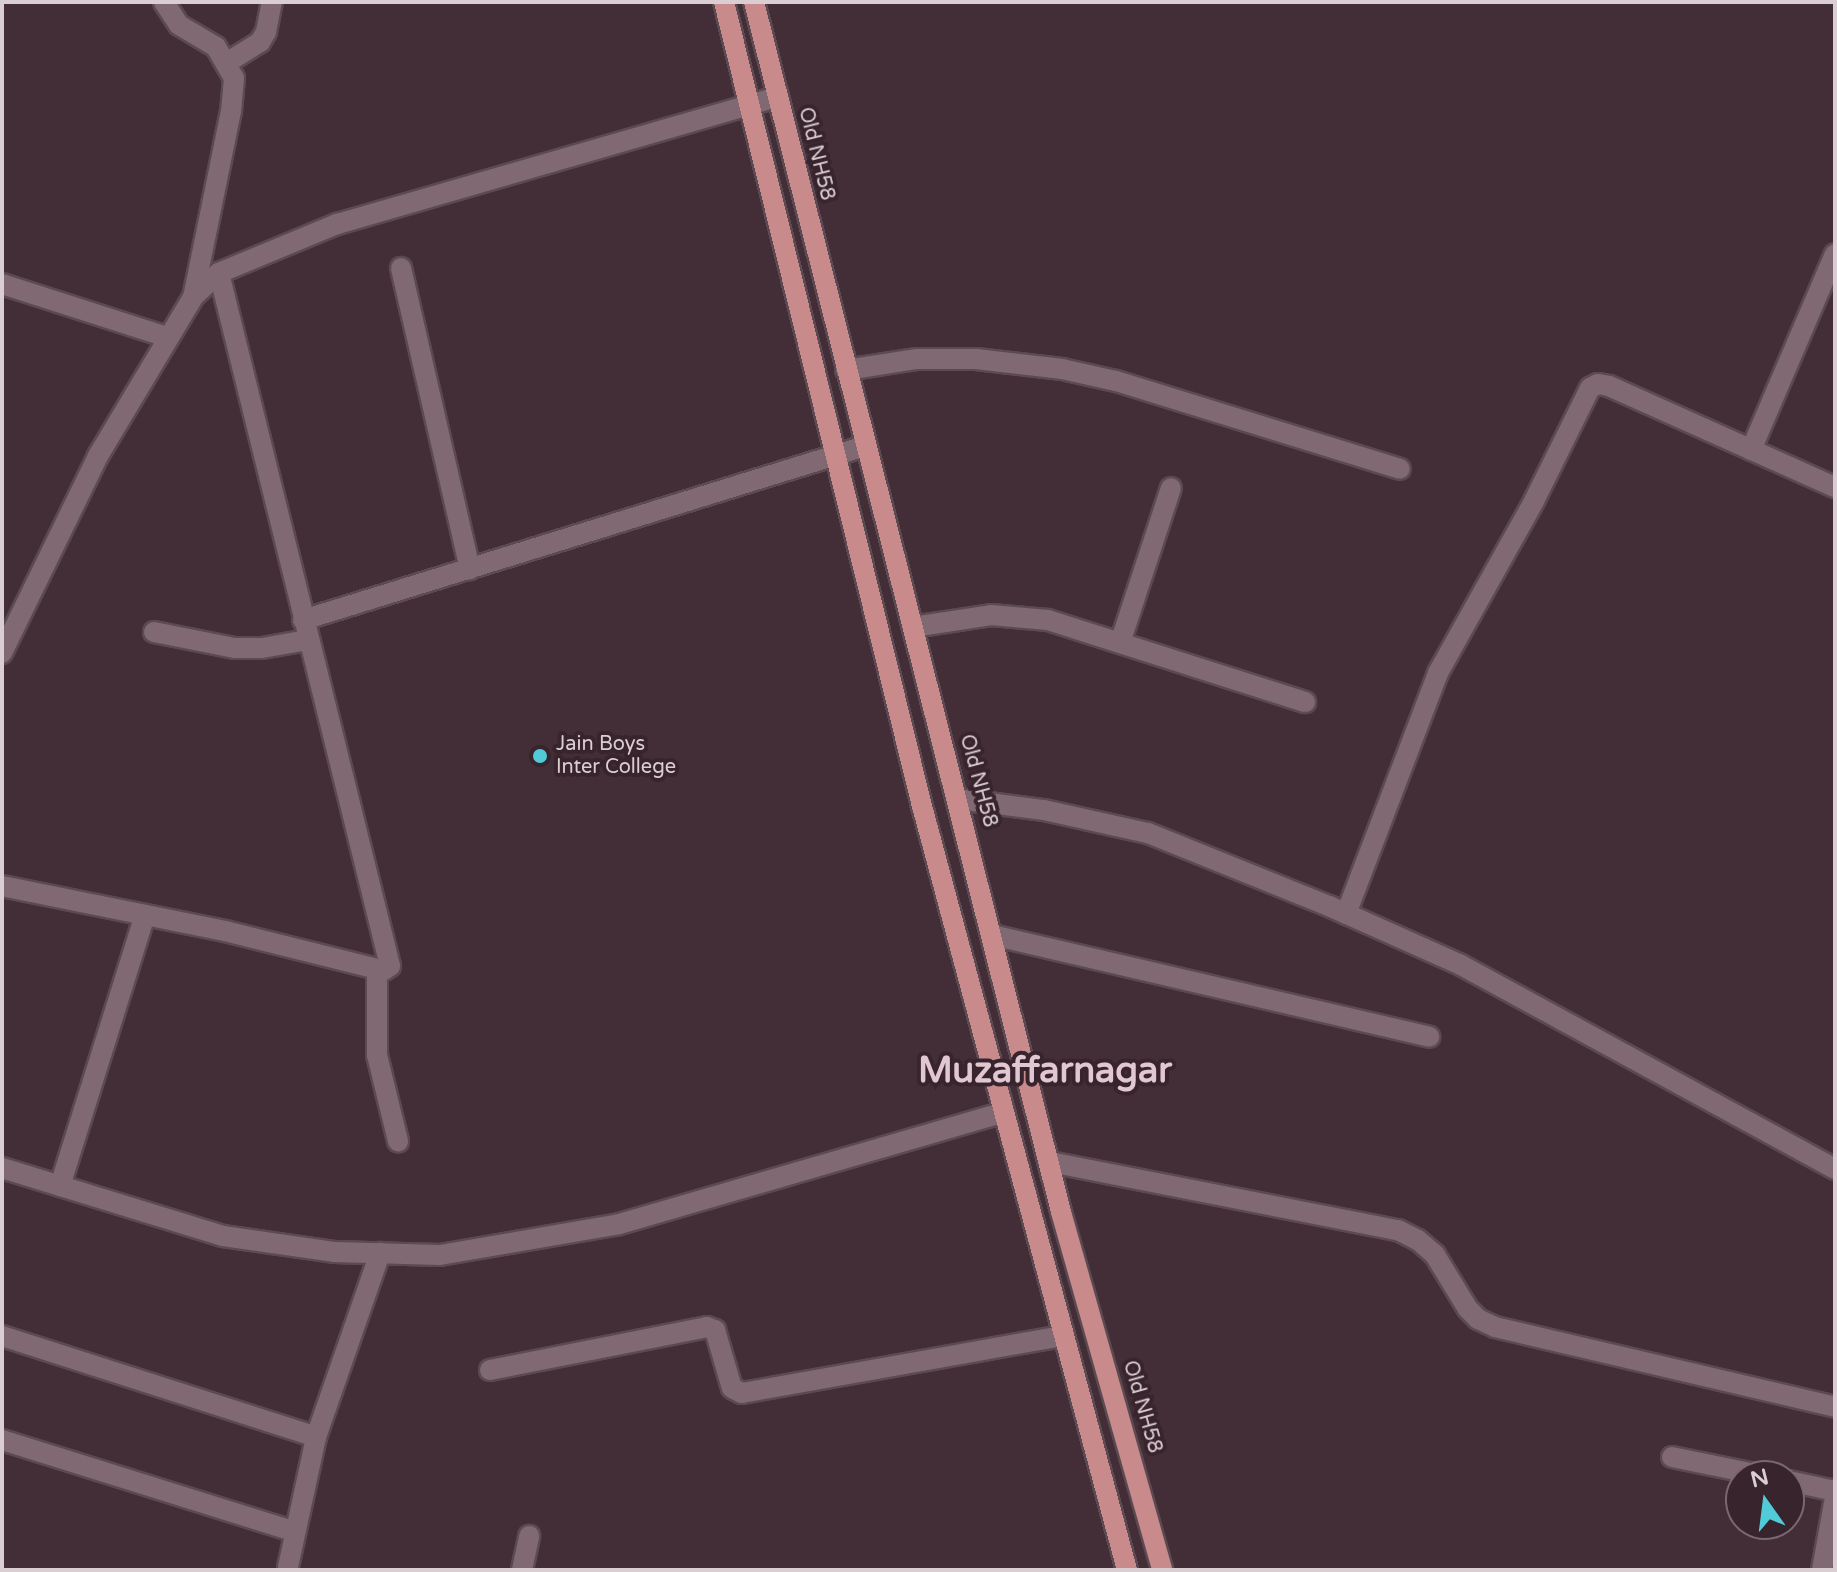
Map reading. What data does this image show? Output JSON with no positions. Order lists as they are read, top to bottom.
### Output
{
  "streets": {
    "main road": ["Old NH58"]
  },
  "districts": ["Muzaffarnagar"],
  "places": ["Jain Boys Inter College"],
  "north": "top"
}
